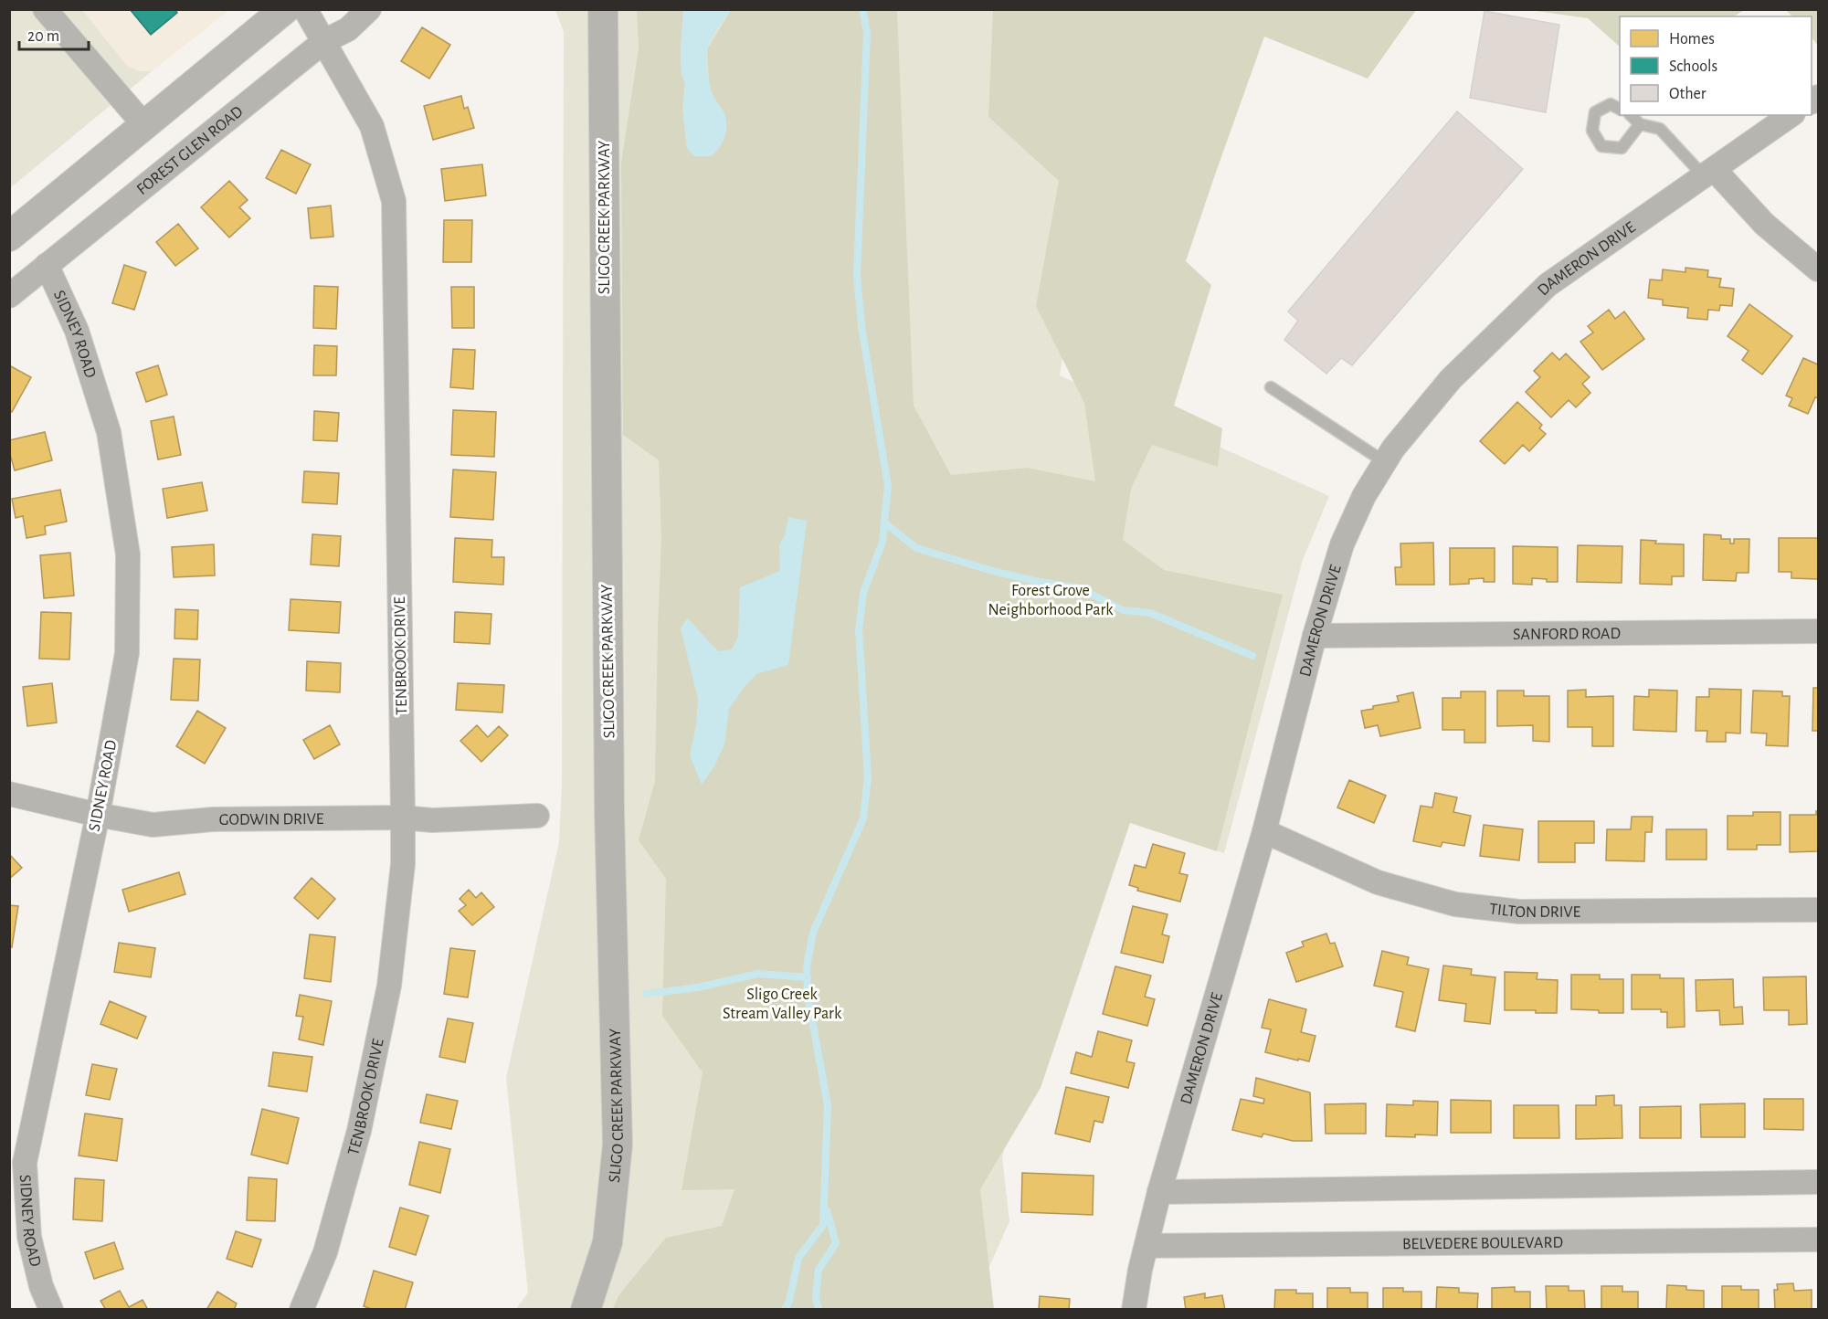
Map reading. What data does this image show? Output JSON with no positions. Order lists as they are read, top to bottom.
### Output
{
  "streets": {
    "street": [
      "FOREST GLEN ROAD",
      "SLIGO CREEK PARKWAY",
      "DAMERON DRIVE",
      "SIDNEY ROAD",
      "SANFORD ROAD",
      "TENBROOK DRIVE",
      "GODWIN DRIVE",
      "TILTON DRIVE",
      "BELVEDERE BOULEVARD"
    ]
  },
  "crossings": [
    ["FOREST GLEN ROAD", "SIDNEY ROAD"],
    ["FOREST GLEN ROAD", "TENBROOK DRIVE"],
    ["DAMERON DRIVE", "SANFORD ROAD"],
    ["DAMERON DRIVE", "TILTON DRIVE"],
    ["DAMERON DRIVE", "BELVEDERE BOULEVARD"],
    ["SIDNEY ROAD", "GODWIN DRIVE"],
    ["TENBROOK DRIVE", "GODWIN DRIVE"]
  ],
  "parks": ["Forest Grove Neighborhood Park", "Sligo Creek Stream Valley Park"],
  "legend": ["Homes", "Schools", "Other"],
  "scale_bar": "20 m"
}
